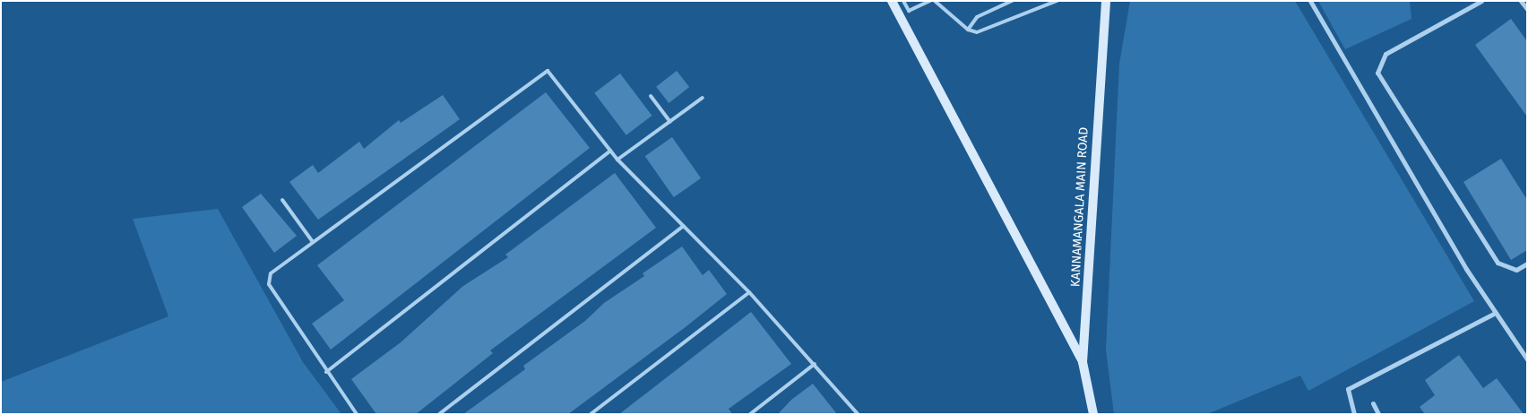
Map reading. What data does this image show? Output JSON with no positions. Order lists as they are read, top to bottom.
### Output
{
  "streets": {
    "street": ["KANNAMANGALA MAIN ROAD"]
  }
}
